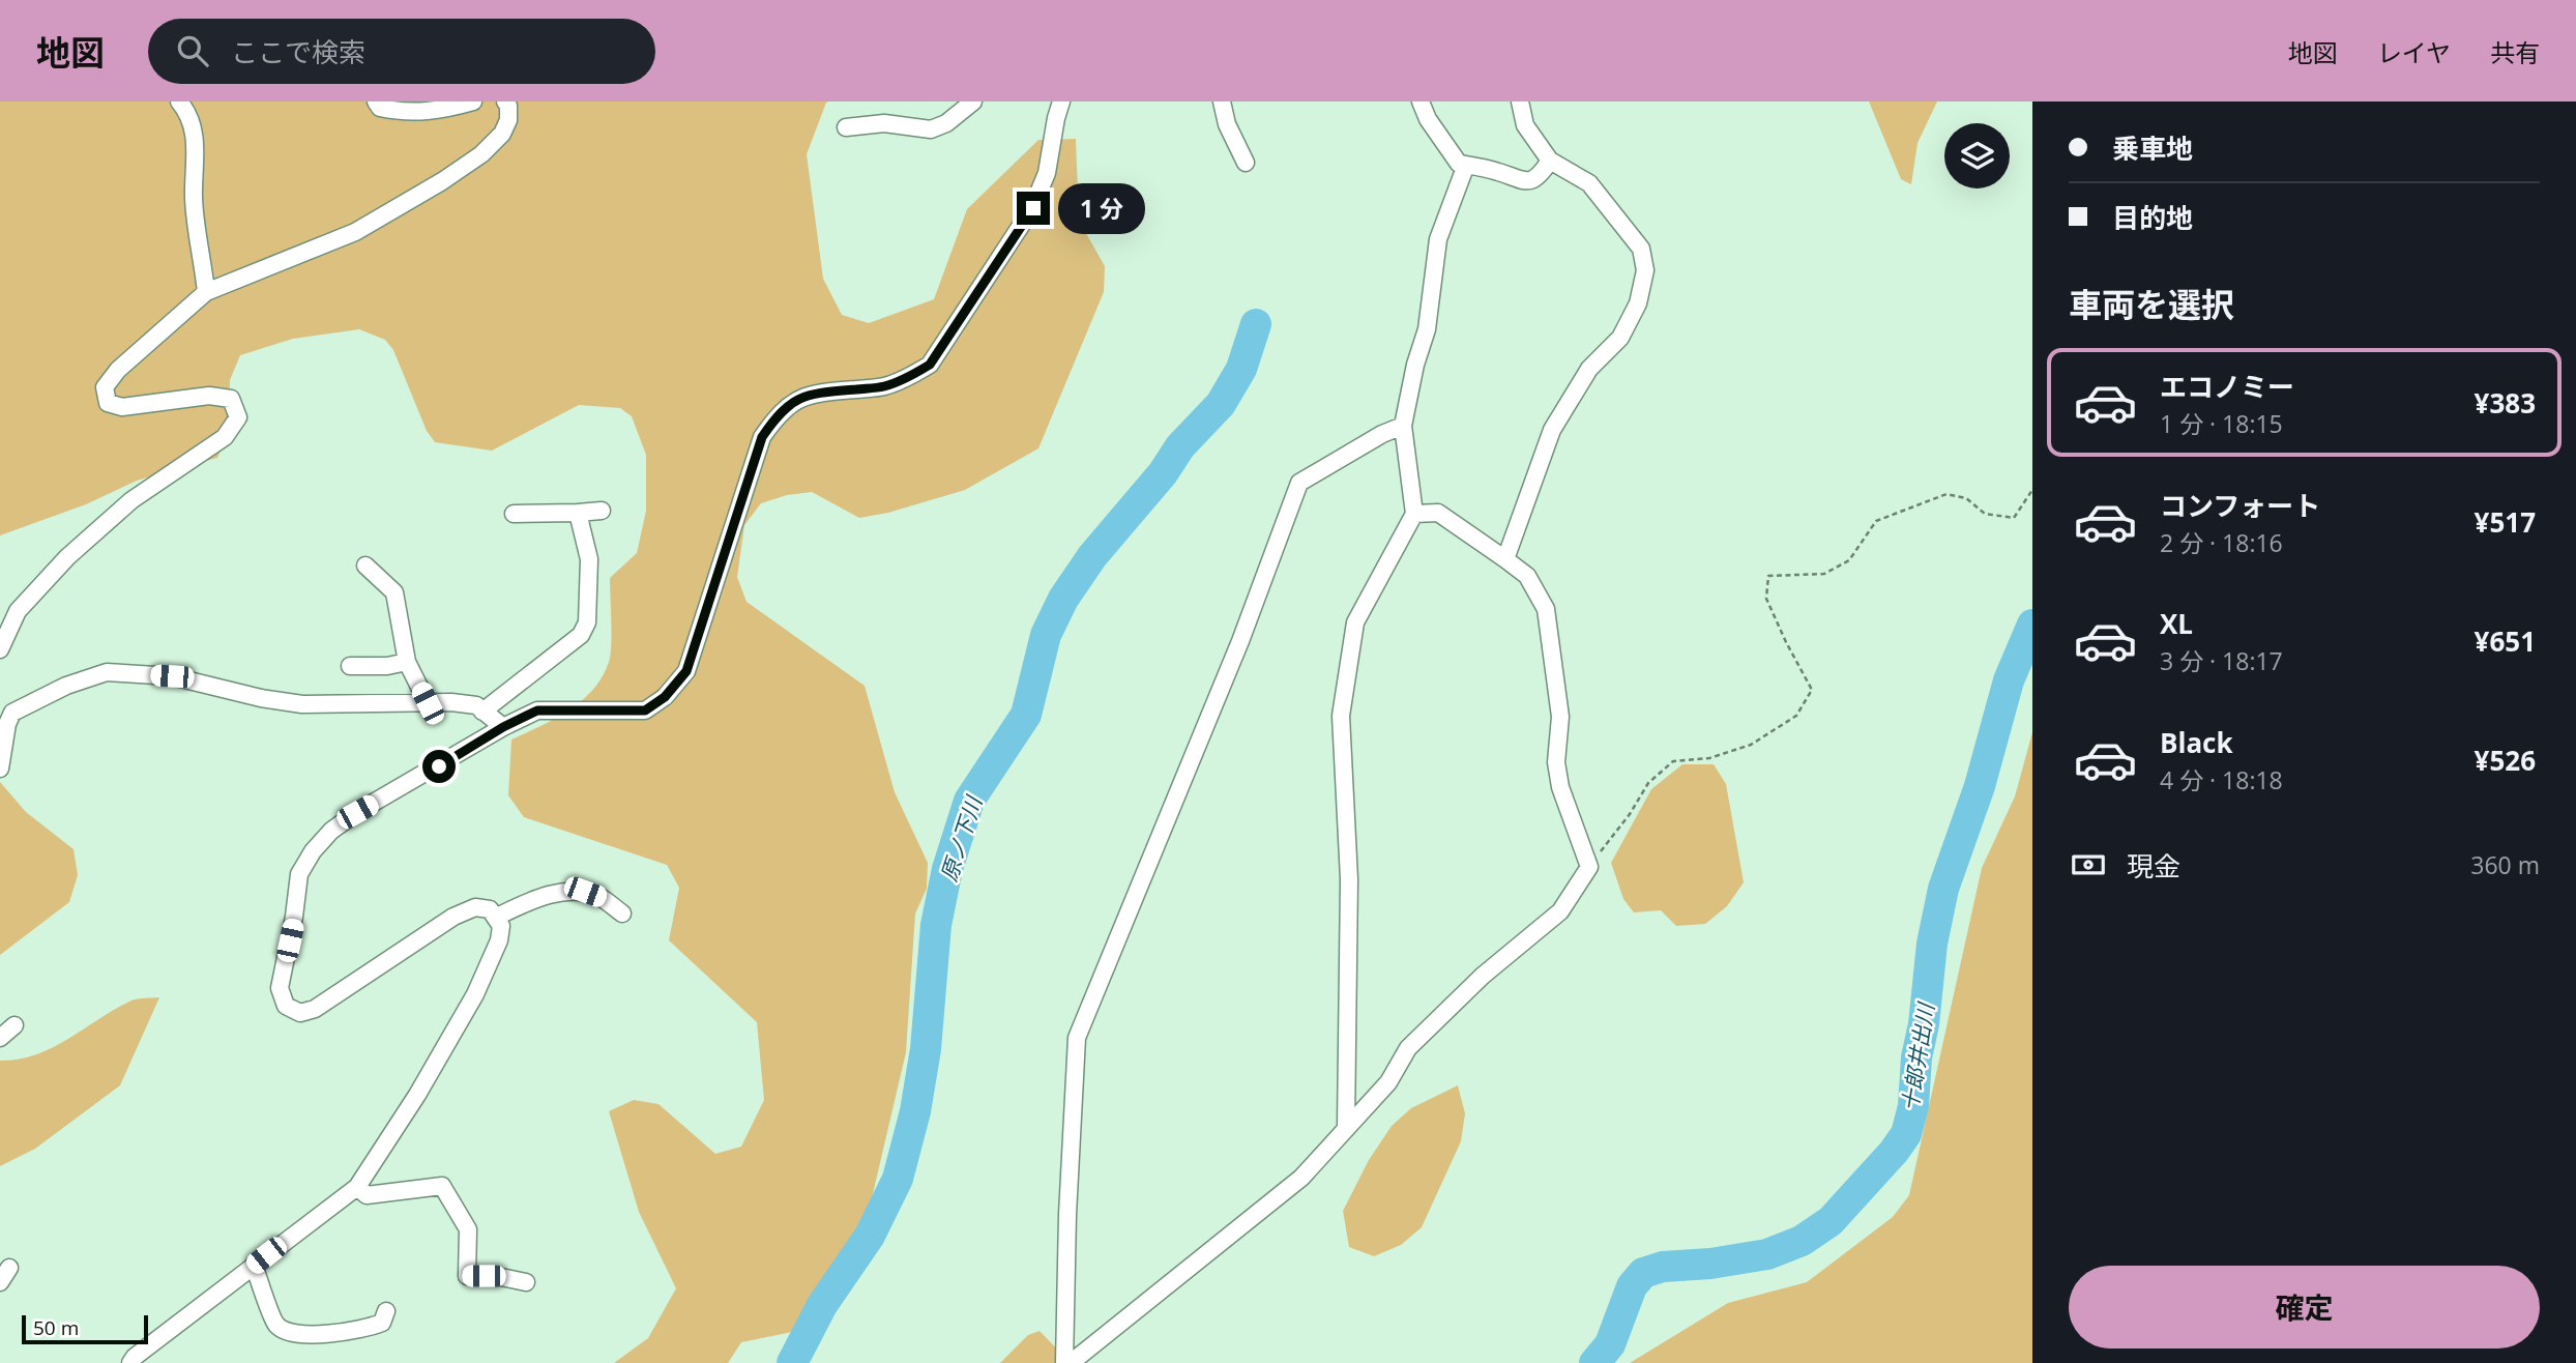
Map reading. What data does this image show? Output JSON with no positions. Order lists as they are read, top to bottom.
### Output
{
  "water": ["原ノ下川", "十郎井出川"],
  "scale_bar": "50 m",
  "page": {
    "header": "地図",
    "search": "ここで検索",
    "nav": ["地図", "レイヤ", "共有"],
    "banner": ["乗車地", "目的地"],
    "bubble": "1 分",
    "heading": "車両を選択",
    "list": [
      {
        "name": "エコノミー",
        "note": "1 分 · 18:15",
        "value": "¥383"
      },
      {
        "name": "コンフォート",
        "note": "2 分 · 18:16",
        "value": "¥517"
      },
      {
        "name": "XL",
        "note": "3 分 · 18:17",
        "value": "¥651"
      },
      {
        "name": "Black",
        "note": "4 分 · 18:18",
        "value": "¥526"
      }
    ],
    "pay": ["現金", "360 m"],
    "buttons": "確定",
    "scale": "50 m"
  }
}
